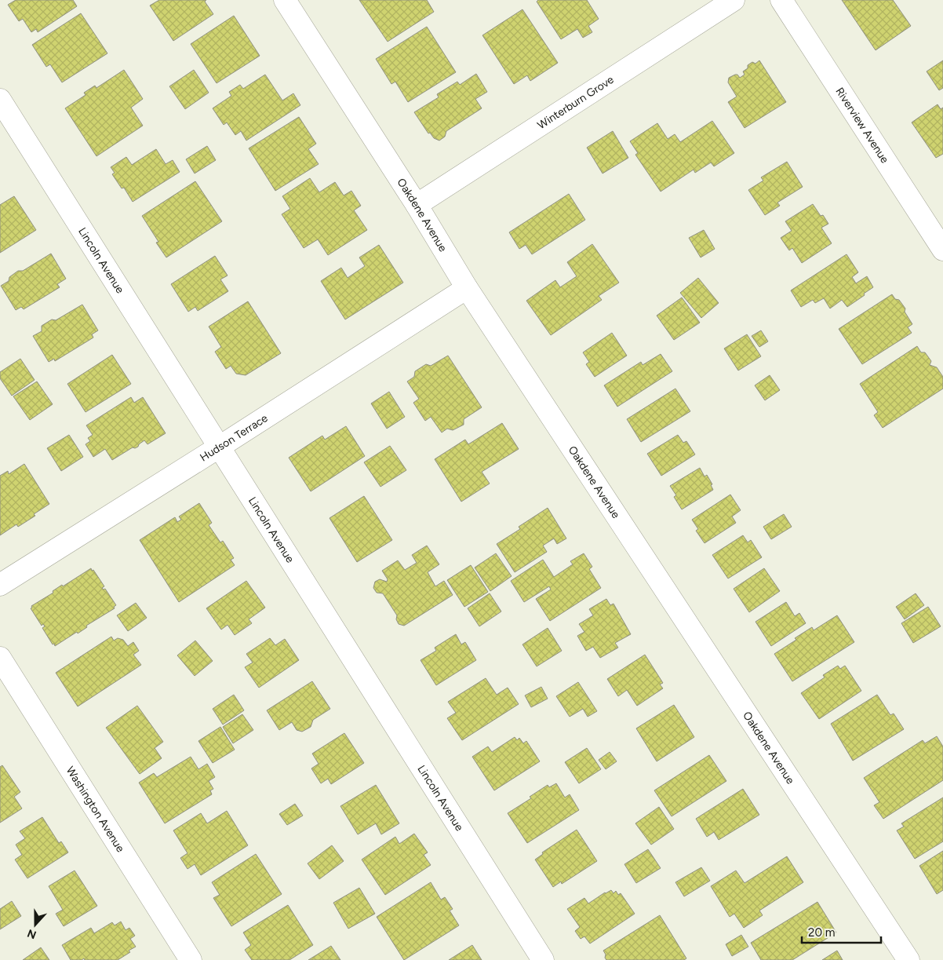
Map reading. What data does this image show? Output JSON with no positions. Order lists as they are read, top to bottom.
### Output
{
  "streets": {
    "street": [
      "Winterburn Grove",
      "Riverview Avenue",
      "Oakdene Avenue",
      "Lincoln Avenue",
      "Hudson Terrace",
      "Washington Avenue"
    ]
  },
  "crossings": [
    ["Winterburn Grove", "Oakdene Avenue"],
    ["Oakdene Avenue", "Hudson Terrace"],
    ["Lincoln Avenue", "Hudson Terrace"]
  ],
  "scale_bar": "20 m",
  "north": "bottom"
}
